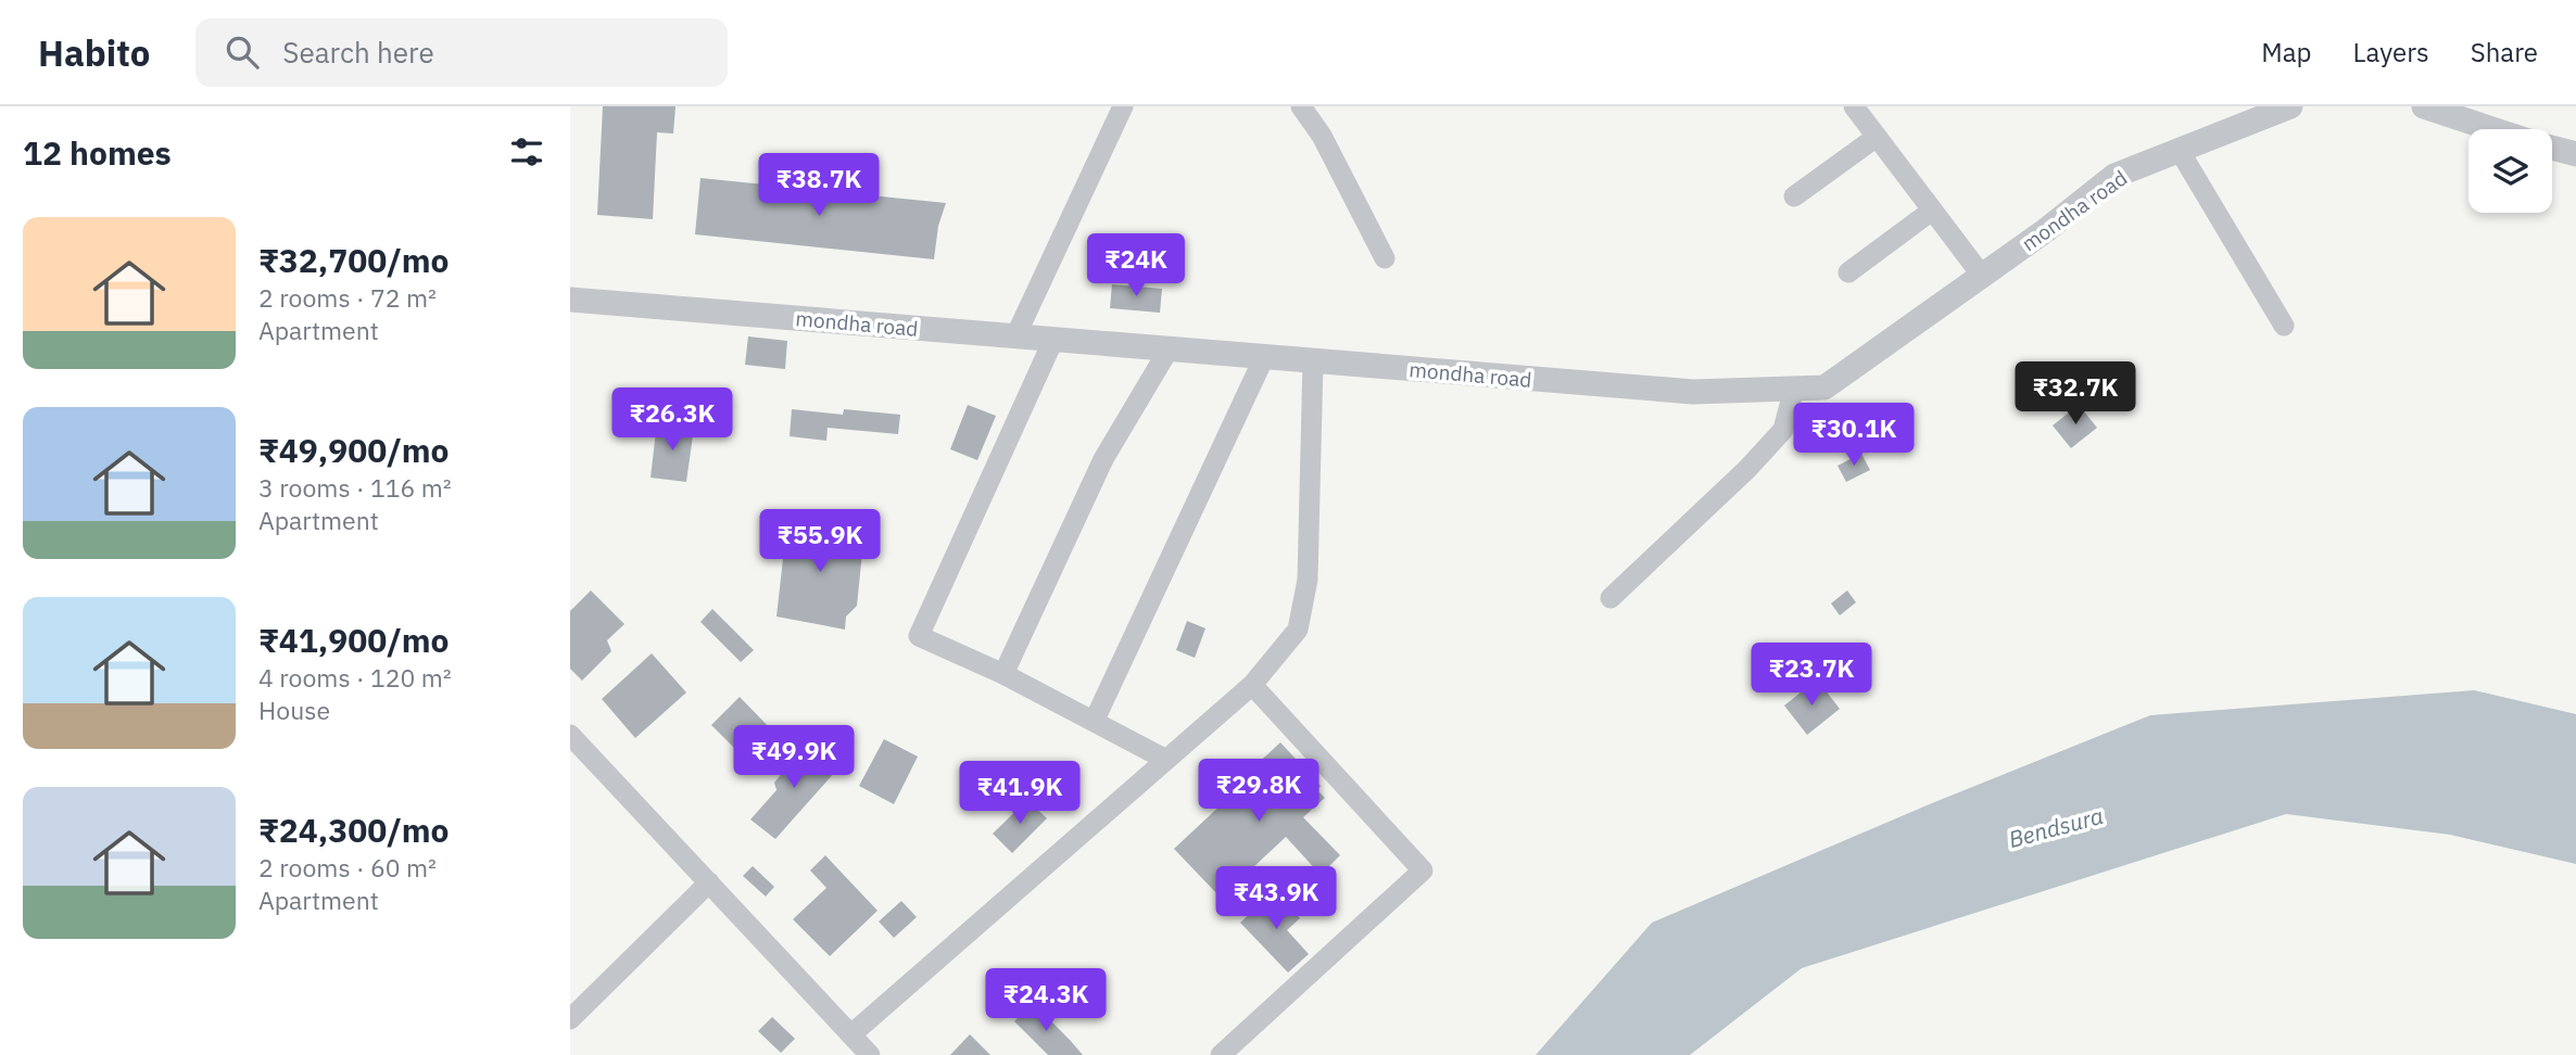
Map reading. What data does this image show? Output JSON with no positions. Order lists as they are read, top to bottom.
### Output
{
  "streets": {
    "street": ["mondha road"]
  },
  "water": ["Bendsura"],
  "page": {
    "header": "Habito",
    "search": "Search here",
    "nav": ["Map", "Layers", "Share"],
    "heading": "12 homes",
    "price": [
      "₹38.7K",
      "₹24K",
      "₹32.7K",
      "₹26.3K",
      "₹30.1K",
      "₹55.9K",
      "₹23.7K",
      "₹49.9K",
      "₹29.8K",
      "₹41.9K",
      "₹43.9K",
      "₹24.3K"
    ],
    "list": [
      {
        "name": "₹32,700/mo",
        "note": "2 rooms · 72 m² · Apartment"
      },
      {
        "name": "₹49,900/mo",
        "note": "3 rooms · 116 m² · Apartment"
      },
      {
        "name": "₹41,900/mo",
        "note": "4 rooms · 120 m² · House"
      },
      {
        "name": "₹24,300/mo",
        "note": "2 rooms · 60 m² · Apartment"
      }
    ]
  }
}
